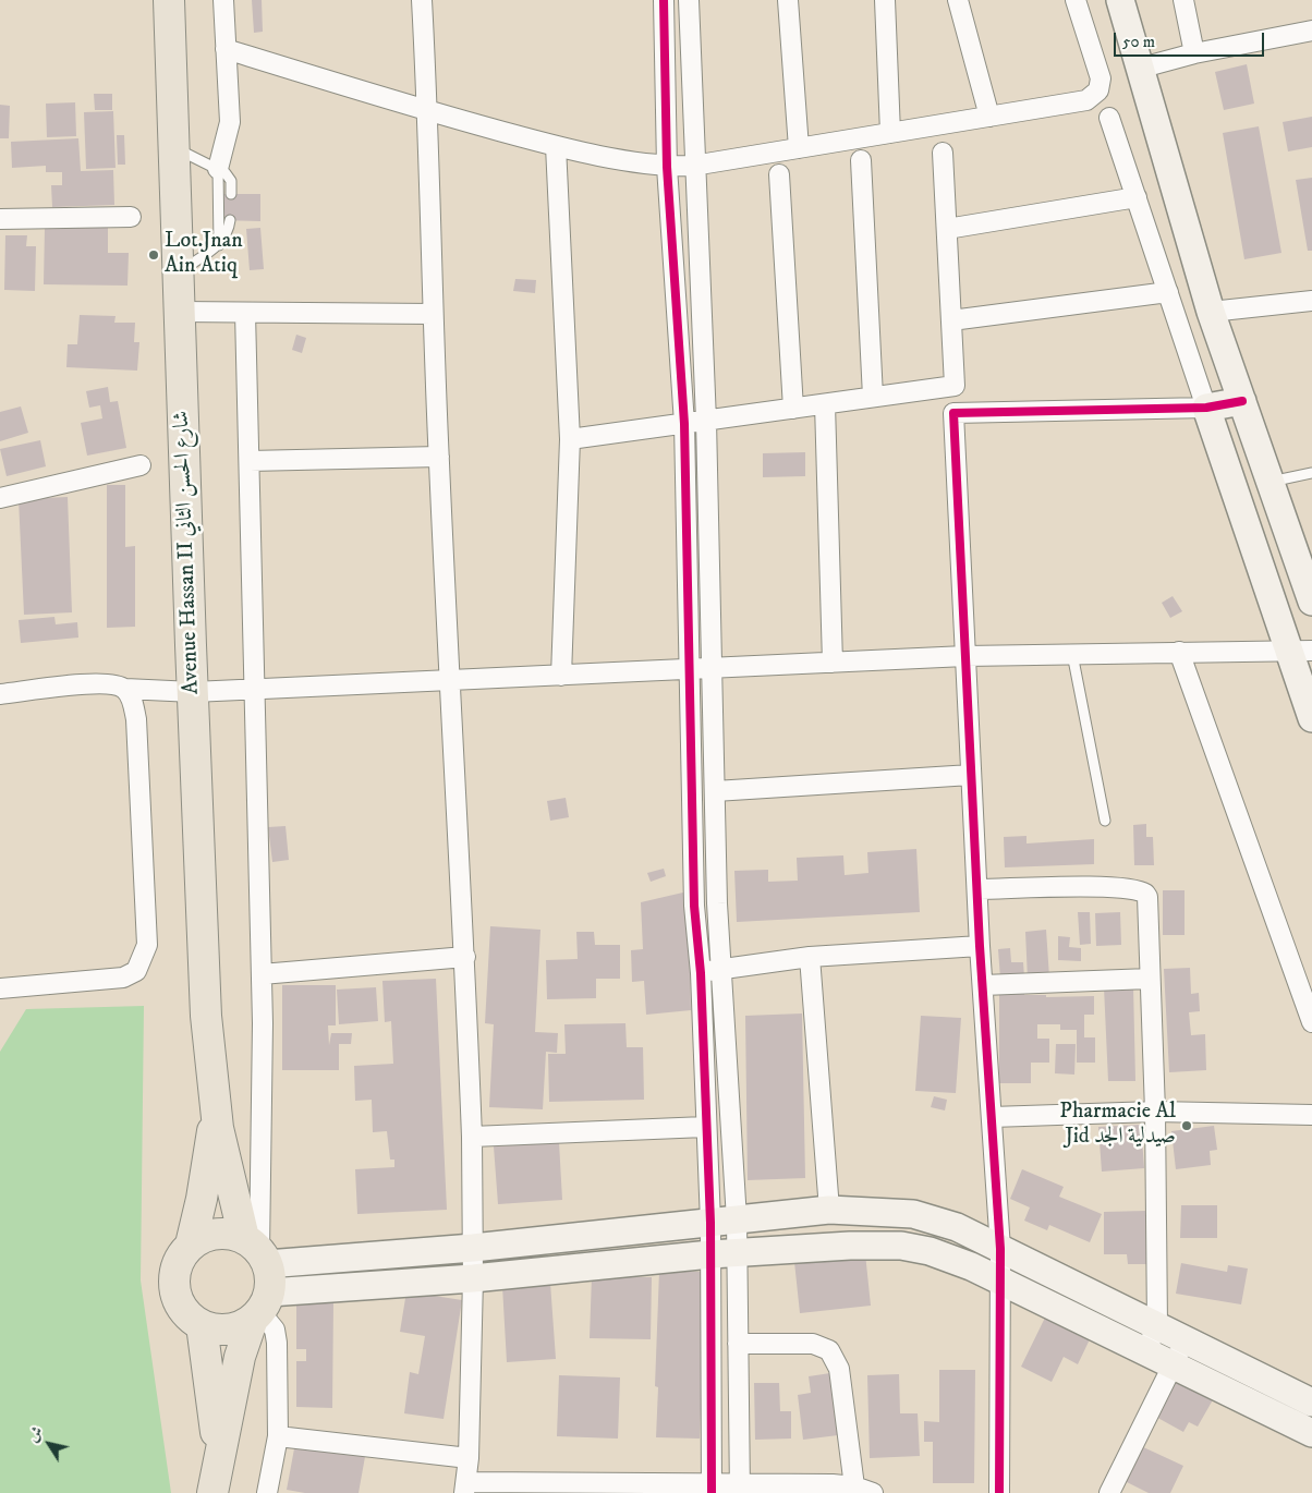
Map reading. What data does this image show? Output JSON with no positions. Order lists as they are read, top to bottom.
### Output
{
  "streets": {
    "main road": ["Avenue Hassan II شارع الحسن الثاني"]
  },
  "places": ["Lot.Jnan Ain Atiq", "Pharmacie Al Jid صيدلية الجد"],
  "scale_bar": "50 m",
  "north": "top left"
}
